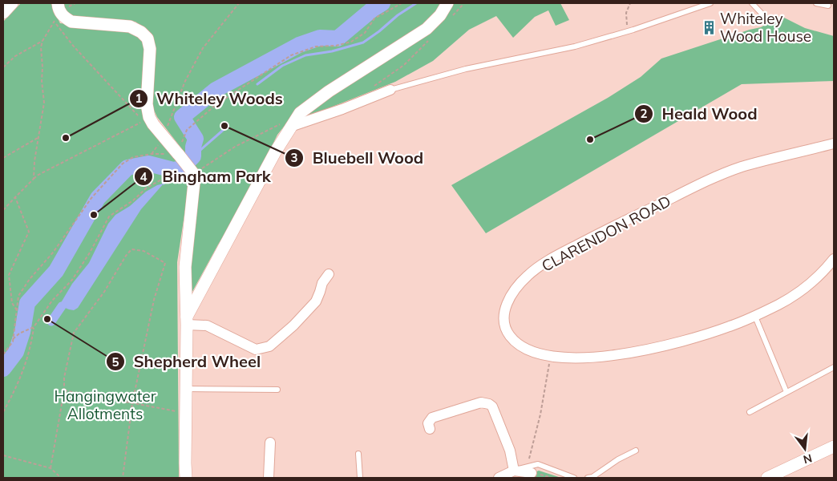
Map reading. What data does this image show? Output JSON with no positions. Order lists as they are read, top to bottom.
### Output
{
  "streets": {
    "street": ["CLARENDON ROAD"]
  },
  "parks": ["Hangingwater Allotments"],
  "places": {
    "building": ["Whiteley Wood House"],
    "other": [
      "Bluebell Wood",
      "Whiteley Woods",
      "Heald Wood",
      "Bingham Park",
      "Shepherd Wheel"
    ]
  },
  "north": "bottom"
}
